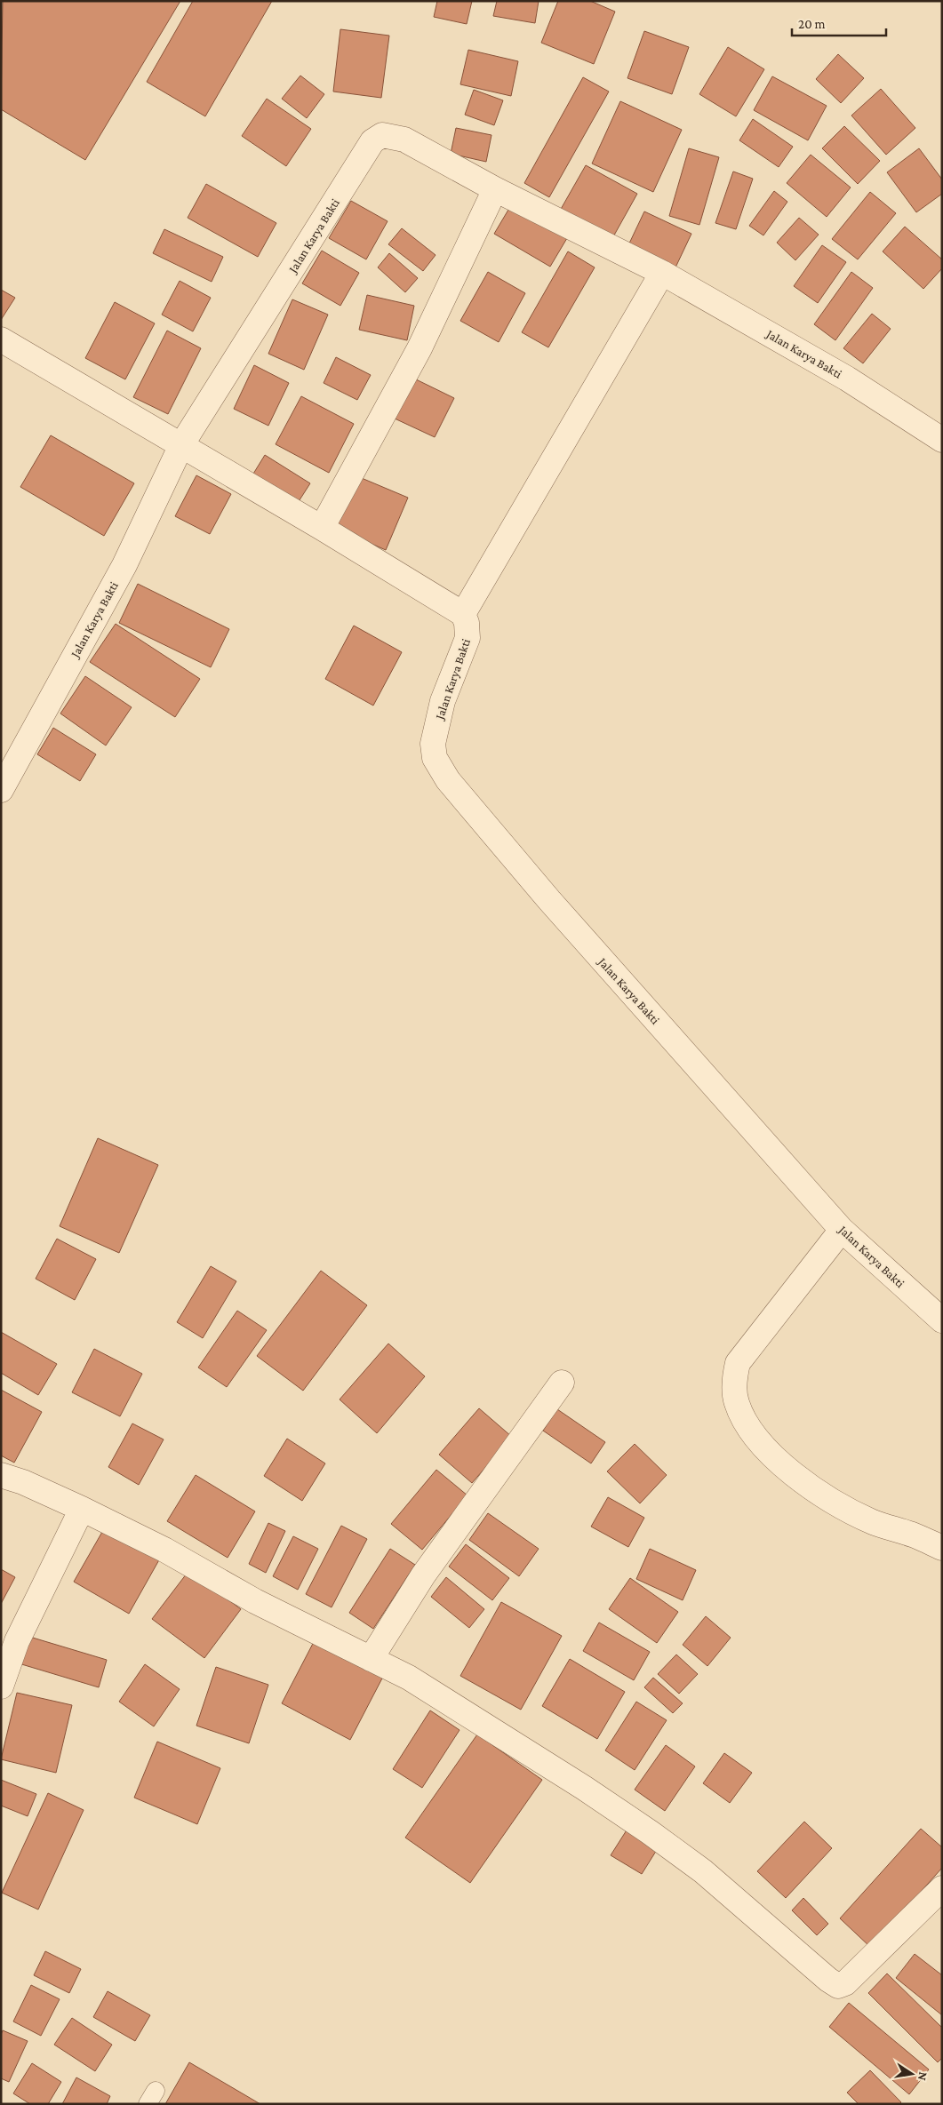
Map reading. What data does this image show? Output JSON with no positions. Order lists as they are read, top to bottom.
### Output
{
  "streets": {
    "street": ["Jalan Karya Bakti"]
  },
  "scale_bar": "20 m",
  "north": "right"
}
